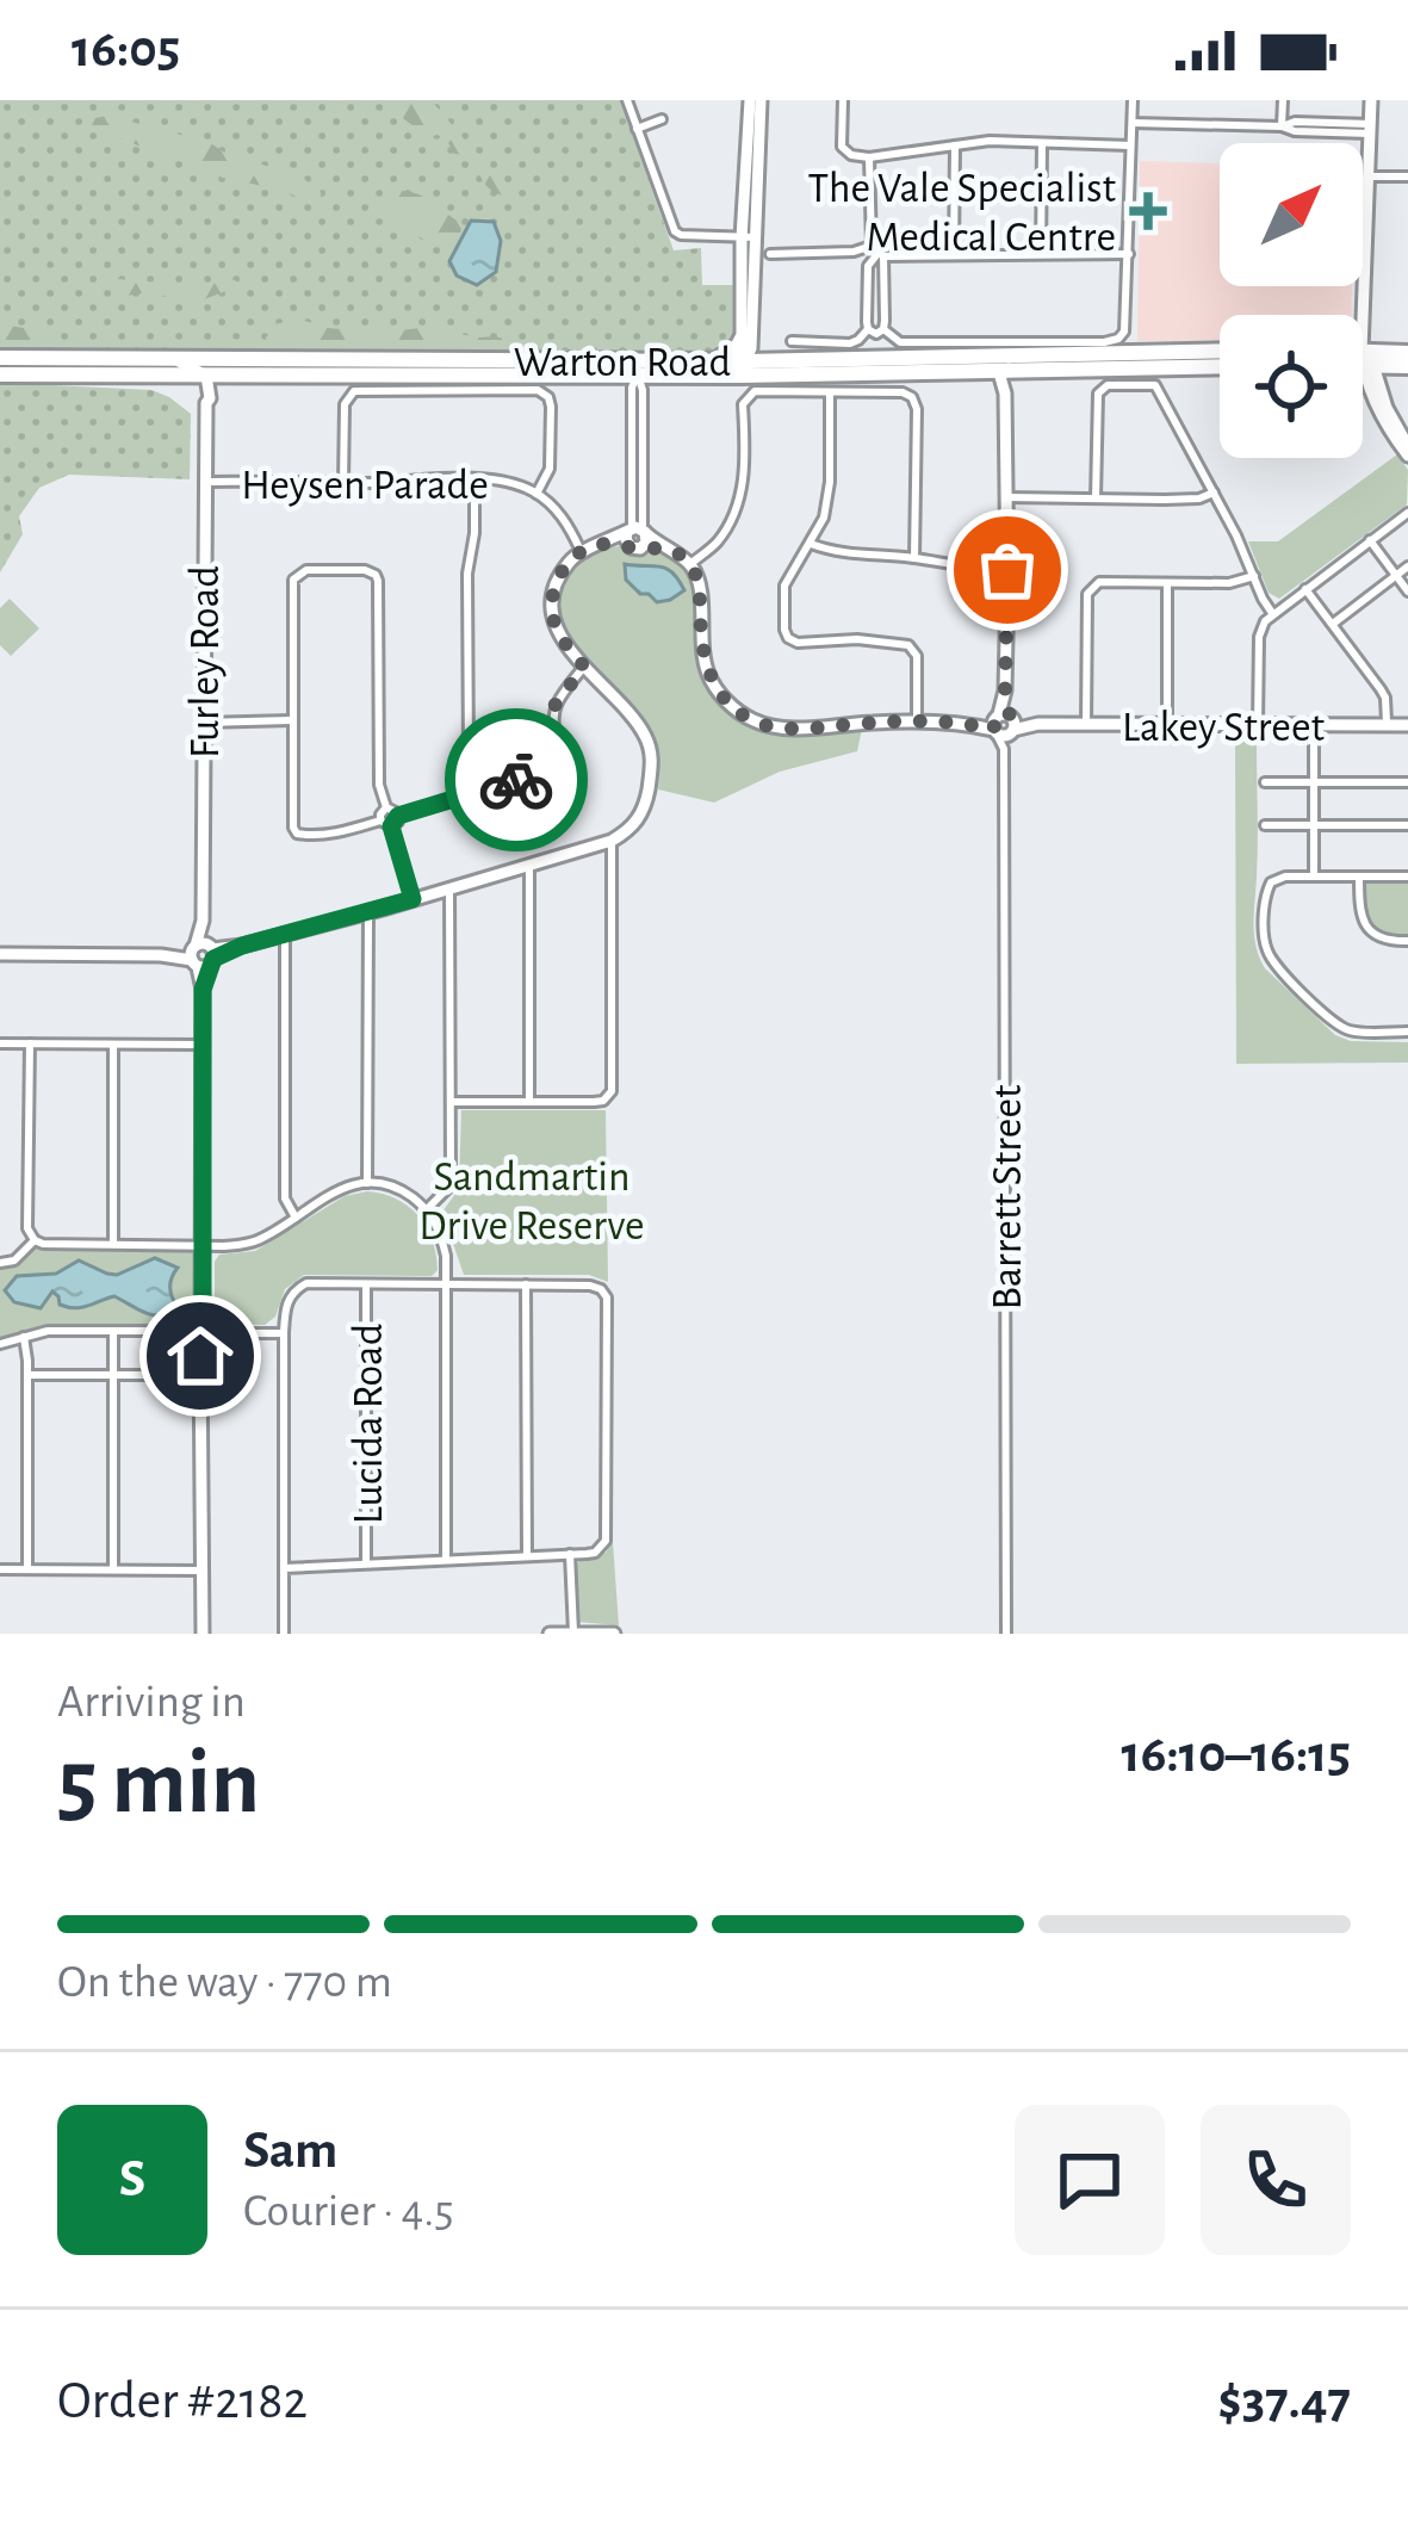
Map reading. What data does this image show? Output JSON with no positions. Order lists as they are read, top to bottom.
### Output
{
  "streets": {
    "main road": ["Warton Road"],
    "street": [
      "Heysen Parade",
      "Furley Road",
      "Lakey Street",
      "Barrett Street",
      "Lucida Road"
    ]
  },
  "crossings": [
    ["Warton Road", "Furley Road"],
    ["Warton Road", "Barrett Street"],
    ["Heysen Parade", "Furley Road"],
    ["Lakey Street", "Barrett Street"]
  ],
  "parks": ["Sandmartin Drive Reserve"],
  "places": {
    "health": ["The Vale Specialist Medical Centre"]
  },
  "north": "top right",
  "page": {
    "status": "16:05",
    "heading": ["5 min", "Arriving in", "16:10–16:15"],
    "panel": [
      "Sam",
      "Courier · 4.5",
      "Order #2182",
      "$37.47"
    ],
    "bar": "On the way · 770 m",
    "round": "S"
  }
}
